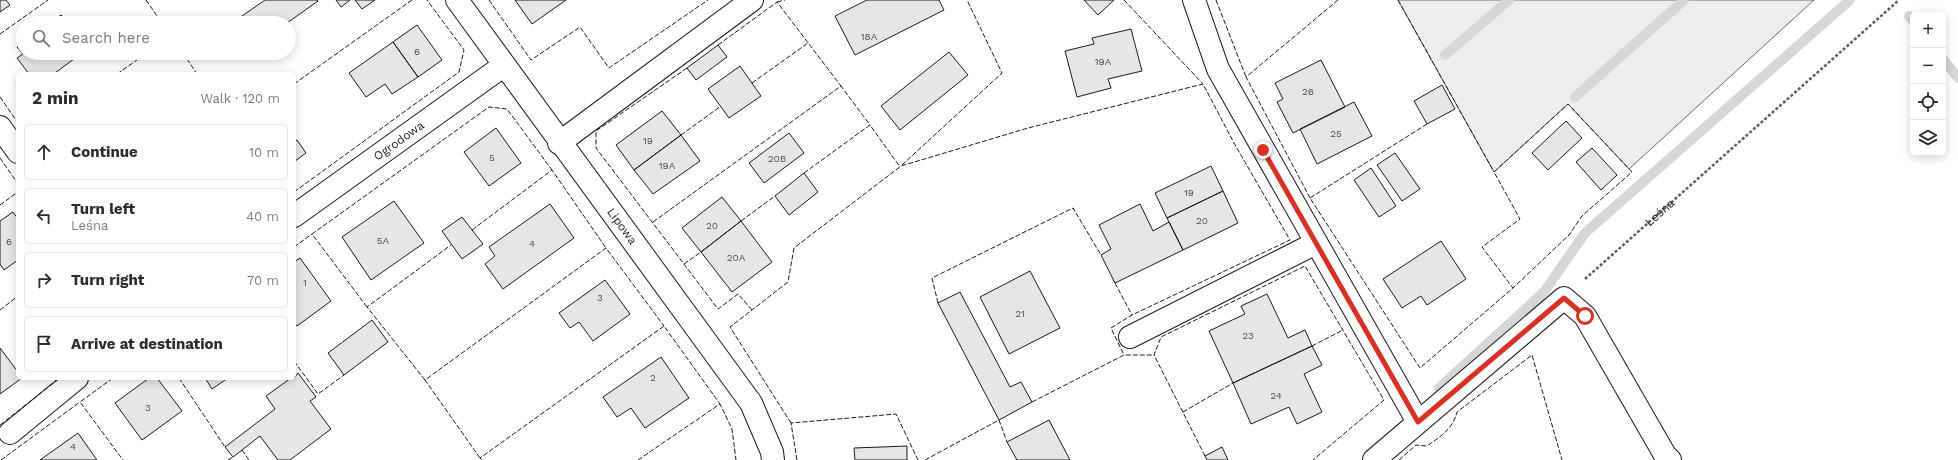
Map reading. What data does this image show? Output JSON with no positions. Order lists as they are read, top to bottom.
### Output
{
  "streets": {
    "street": ["Ogrodowa", "Lipowa"],
    "path": ["Leśna"]
  },
  "crossings": [
    ["Ogrodowa", "Lipowa"]
  ],
  "house_numbers": [
    "18A",
    "6",
    "19A",
    "26",
    "25",
    "19",
    "5",
    "20B",
    "19A",
    "19",
    "20",
    "20",
    "5A",
    "6",
    "4",
    "20A",
    "1",
    "3",
    "21",
    "23",
    "2",
    "24",
    "3",
    "4"
  ],
  "page": {
    "map_buttons": ["+", "−"],
    "search": "Search here",
    "heading": ["2 min", "Walk · 120 m"],
    "list": [
      ["Continue", "10 m"],
      ["Turn left", "Leśna", "40 m"],
      ["Turn right", "70 m"],
      "Arrive at destination"
    ]
  }
}
